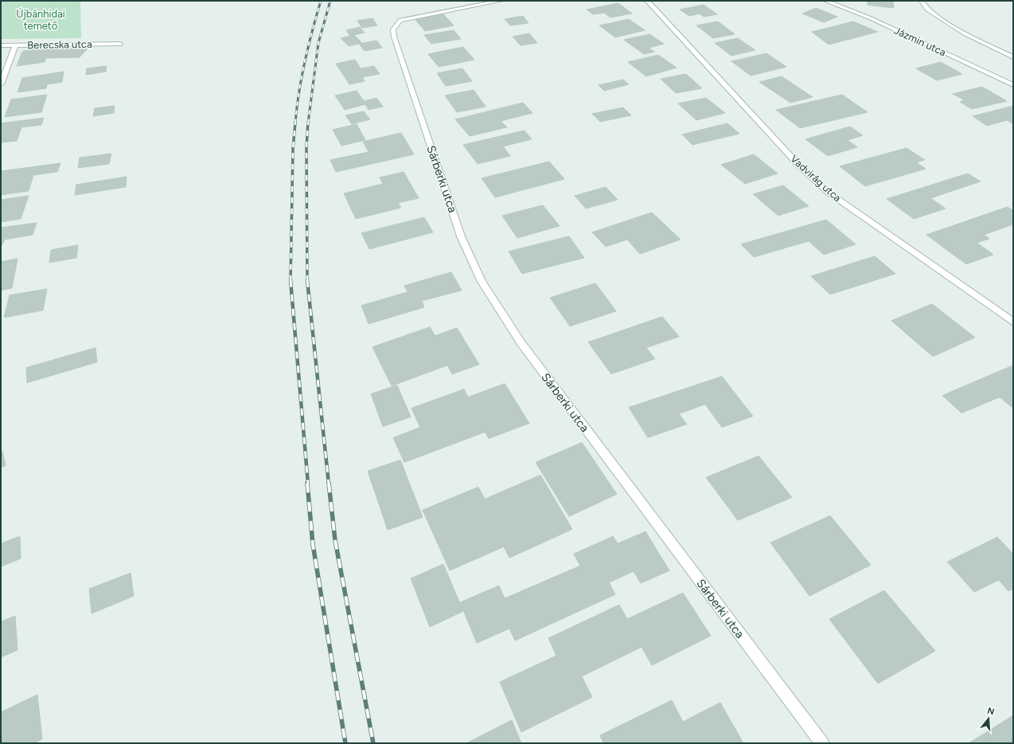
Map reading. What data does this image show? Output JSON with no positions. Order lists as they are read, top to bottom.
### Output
{
  "streets": {
    "street": [
      "Jázmin utca",
      "Berecska utca",
      "Vadvirág utca",
      "Sárberki utca"
    ]
  },
  "parks": ["Újbánhidai temető"],
  "north": "top"
}
